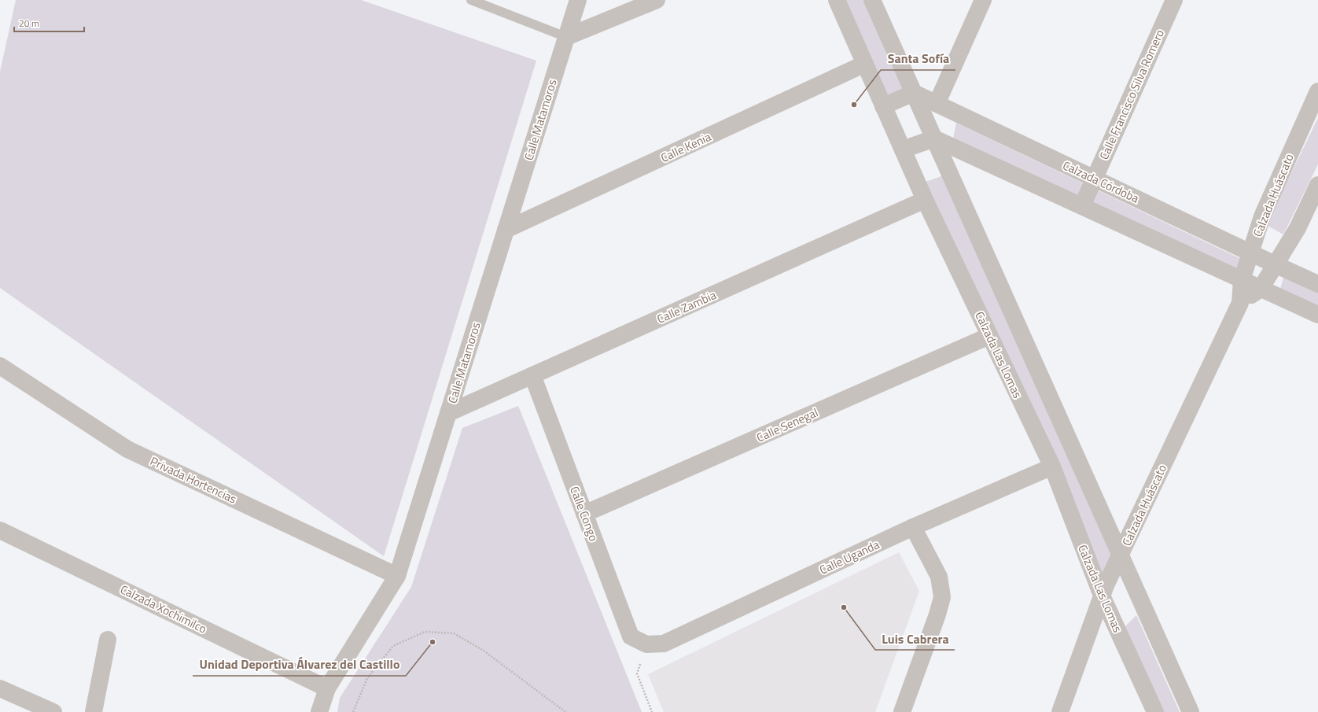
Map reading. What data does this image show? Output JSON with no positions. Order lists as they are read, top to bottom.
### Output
{
  "streets": {
    "street": [
      "Calle Francisco Silva Romero",
      "Calle Matamoros",
      "Calle Kenia",
      "Calzada Córdoba",
      "Calzada Huáscato",
      "Calle Zambia",
      "Calzada Las Lomas",
      "Calle Senegal",
      "Privada Hortencias",
      "Calle Congo",
      "Calle Uganda",
      "Calzada Xochimilco"
    ]
  },
  "crossings": [
    ["Calle Francisco Silva Romero", "Calzada Córdoba"],
    ["Calle Matamoros", "Calle Kenia"],
    ["Calle Matamoros", "Calle Zambia"],
    ["Calle Matamoros", "Privada Hortencias"],
    ["Calle Matamoros", "Calzada Xochimilco"],
    ["Calle Kenia", "Calzada Las Lomas"],
    ["Calzada Córdoba", "Calzada Huáscato"],
    ["Calzada Huáscato", "Calzada Las Lomas"],
    ["Calle Zambia", "Calzada Las Lomas"],
    ["Calle Zambia", "Calle Congo"],
    ["Calzada Las Lomas", "Calle Senegal"],
    ["Calzada Las Lomas", "Calle Uganda"],
    ["Calle Senegal", "Calle Congo"],
    ["Calle Congo", "Calle Uganda"]
  ],
  "places": ["Santa Sofía", "Luis Cabrera", "Unidad Deportiva Álvarez del Castillo"],
  "scale_bar": "20 m"
}
